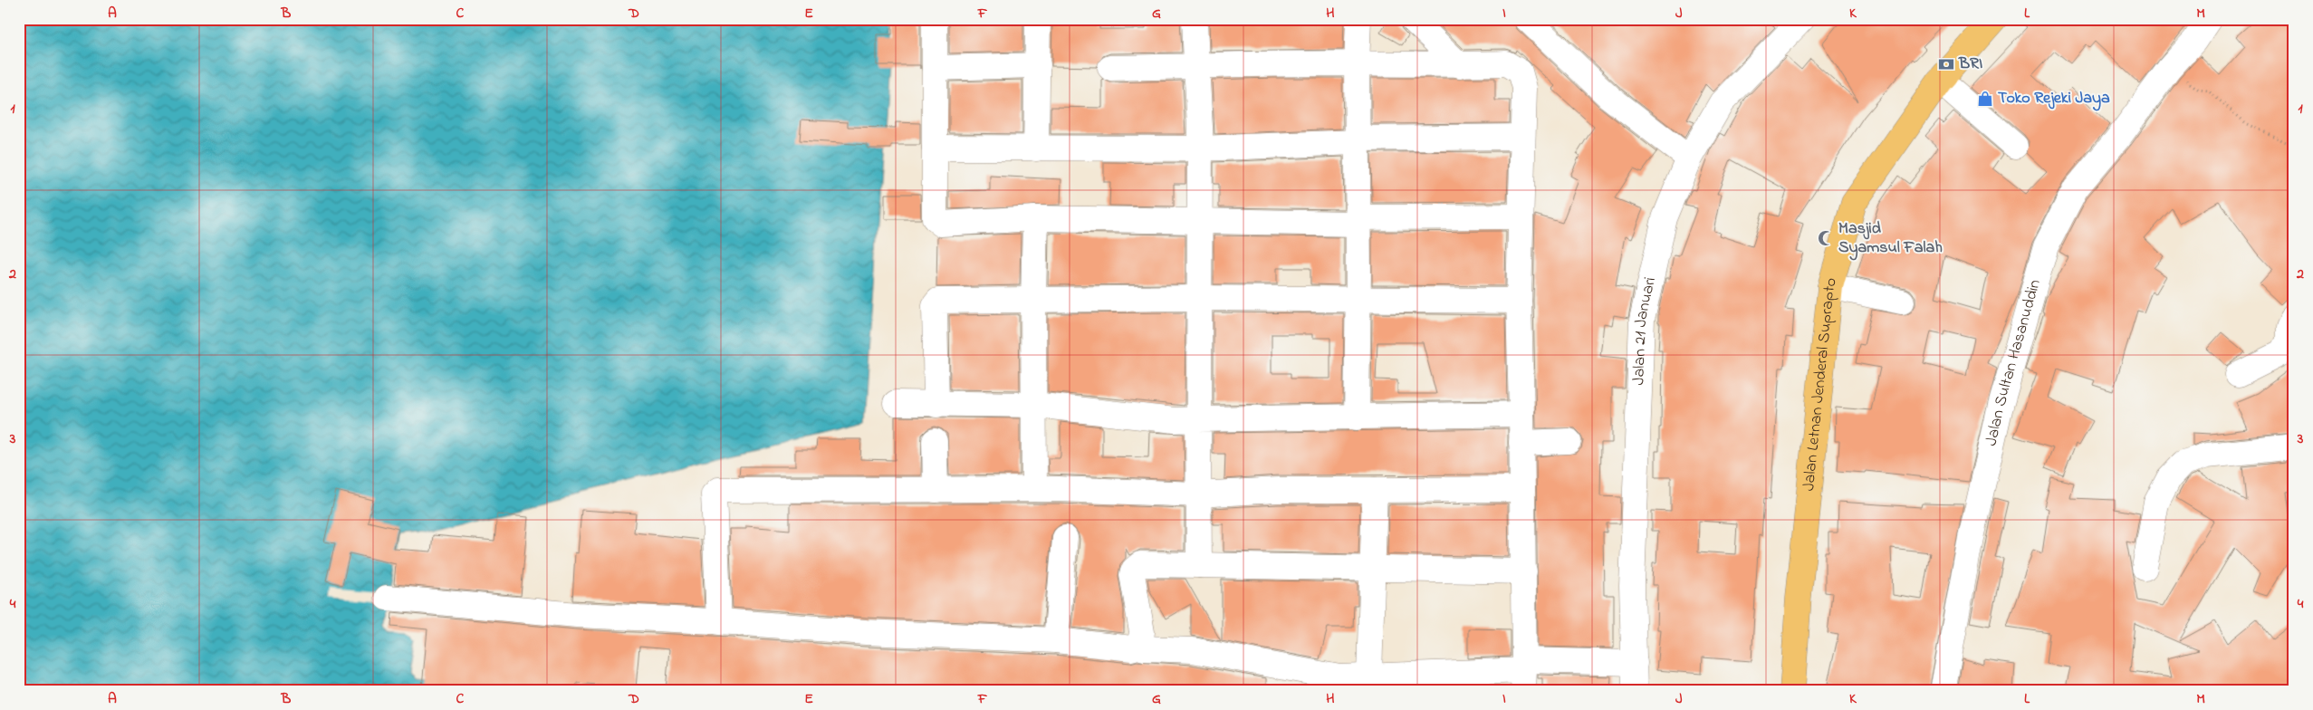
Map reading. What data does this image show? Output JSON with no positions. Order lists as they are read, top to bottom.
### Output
{
  "streets": {
    "main road": ["Jalan Letnan Jenderal Suprapto"],
    "street": ["Jalan 21 Januari", "Jalan Sultan Hasanuddin"]
  },
  "places": {
    "bank": ["BRI"],
    "shop": ["Toko Rejeki Jaya"],
    "mosque": ["Masjid Syamsul Falah"]
  },
  "grid": {
    "columns": [
      "A",
      "B",
      "C",
      "D",
      "E",
      "F",
      "G",
      "H",
      "I",
      "J",
      "K",
      "L",
      "M"
    ],
    "rows": [
      "1",
      "2",
      "3",
      "4"
    ]
  }
}
